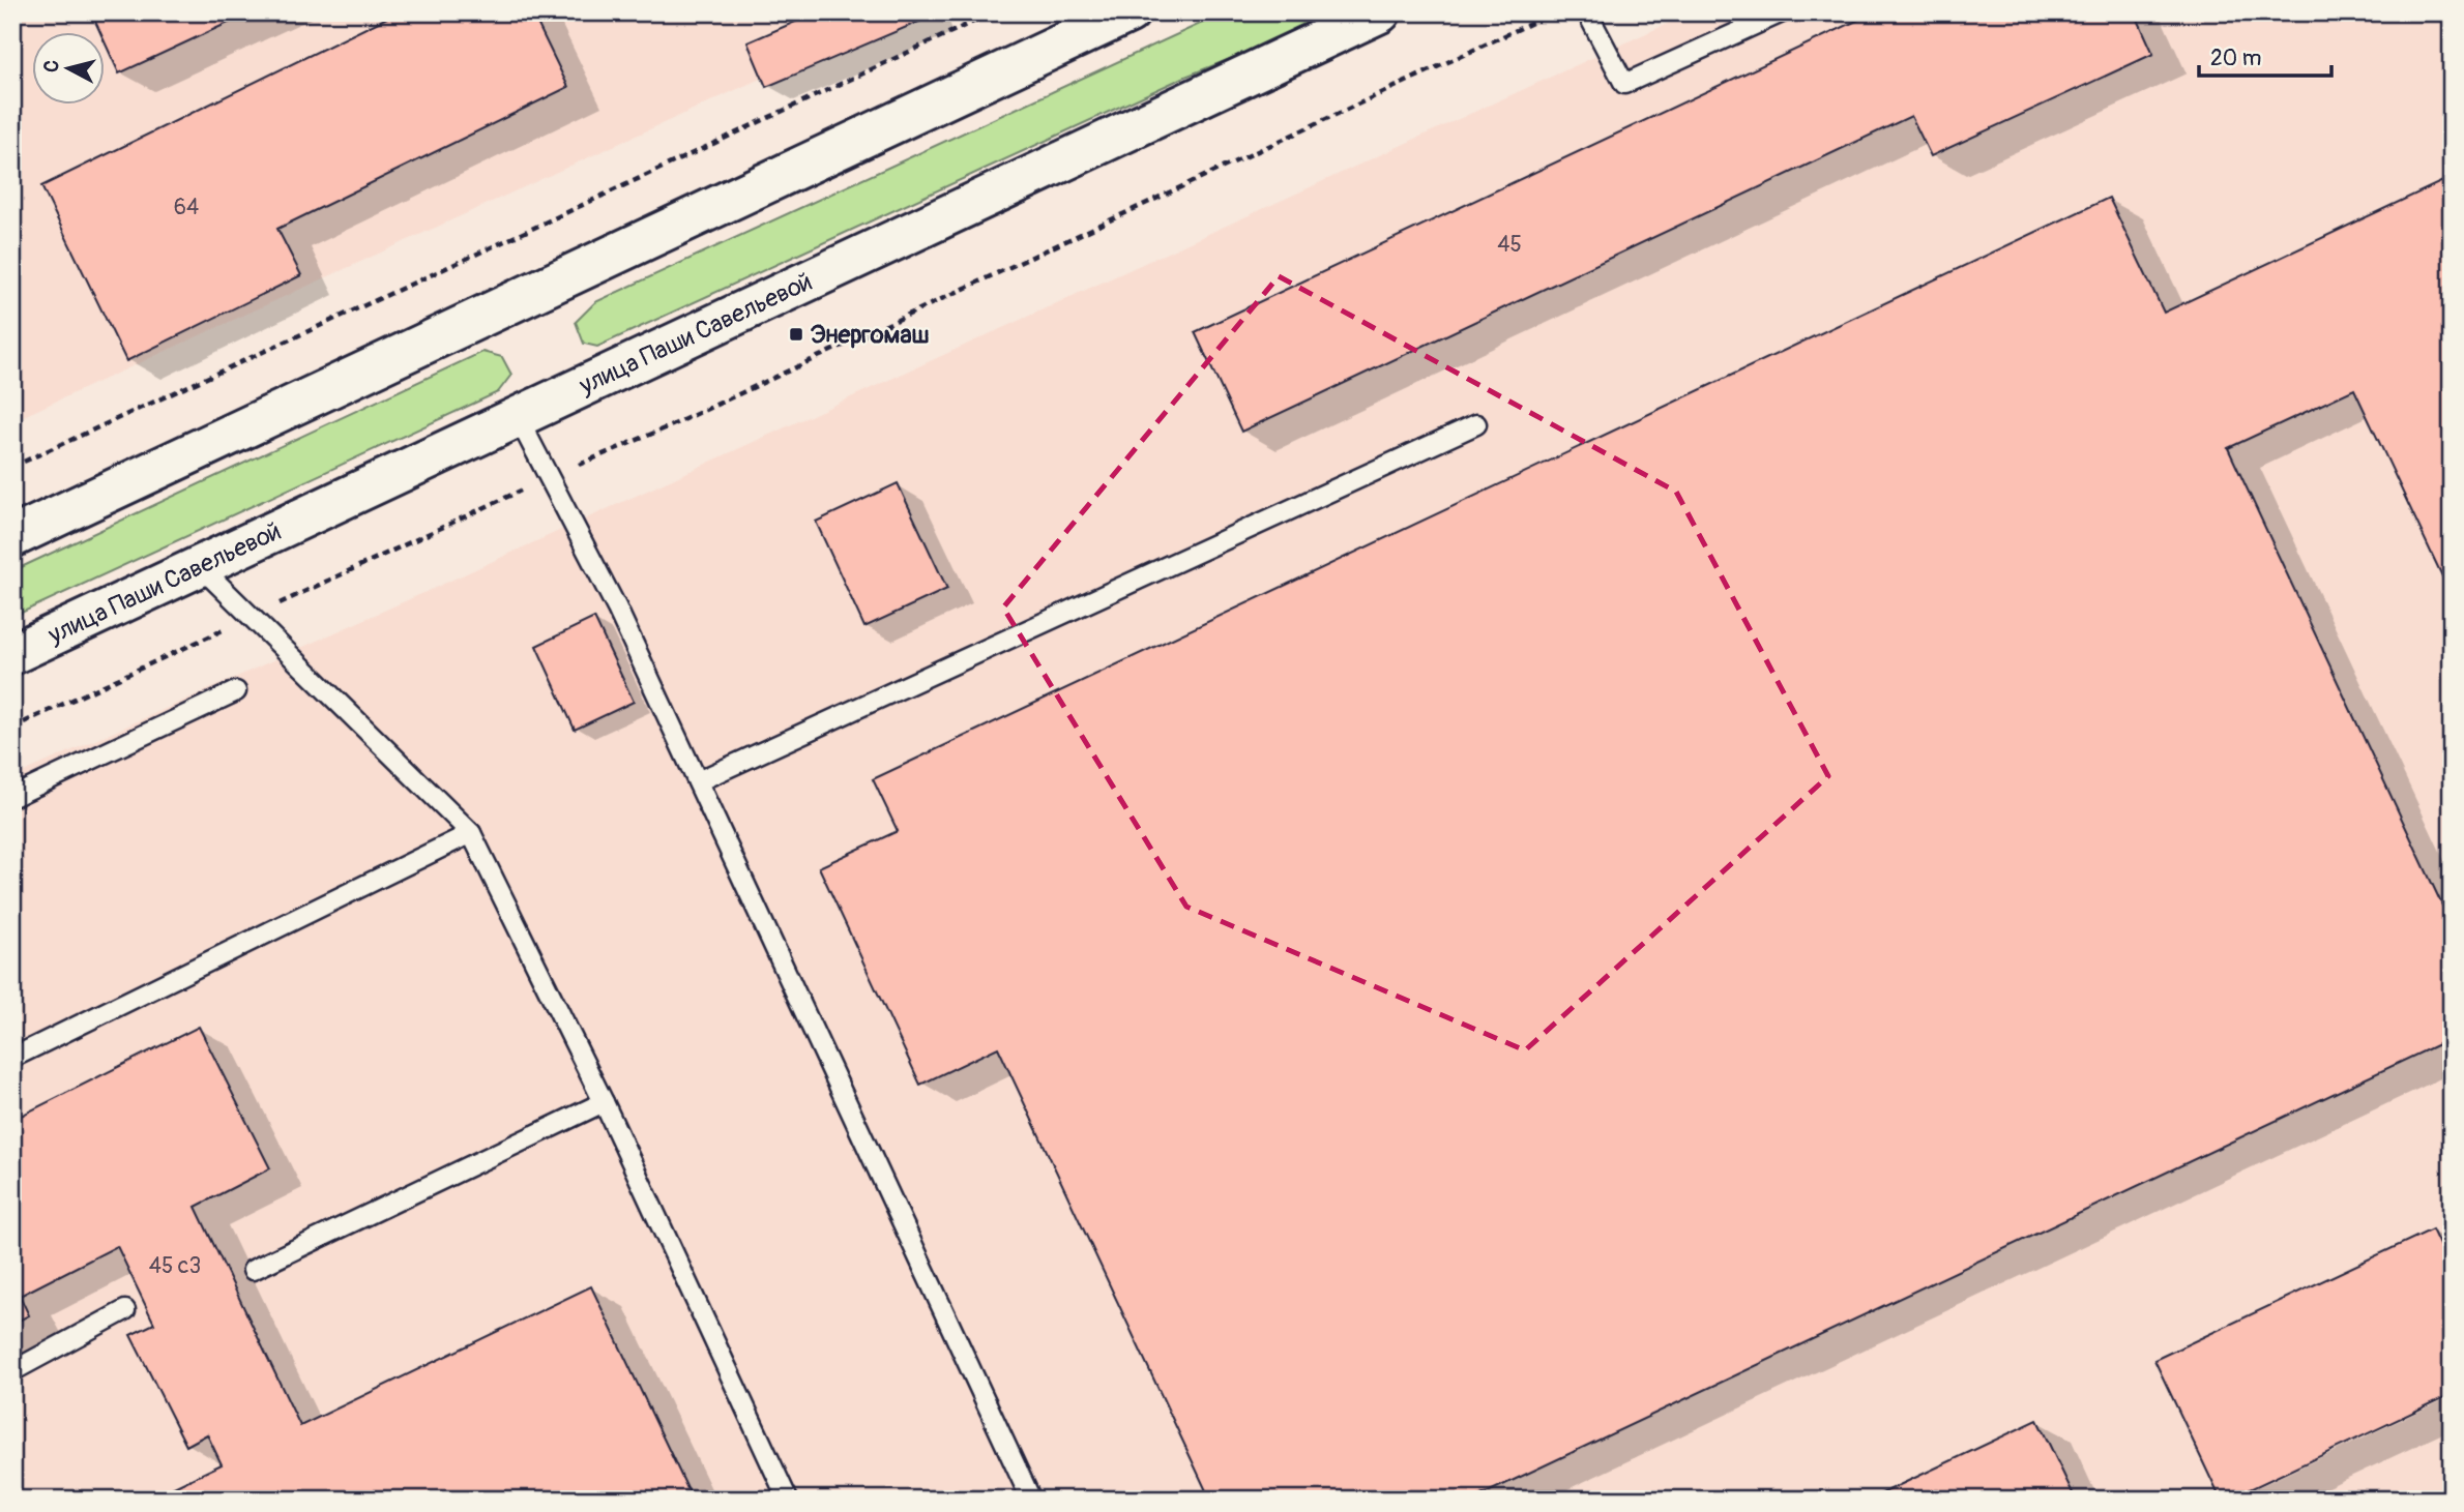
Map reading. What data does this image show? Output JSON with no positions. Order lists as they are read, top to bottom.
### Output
{
  "streets": {
    "street": ["улица Паши Савельевой"]
  },
  "places": {
    "transit": ["Энергомаш"]
  },
  "house_numbers": ["64", "45", "45 с3"],
  "scale_bar": "20 m",
  "north": "left"
}
